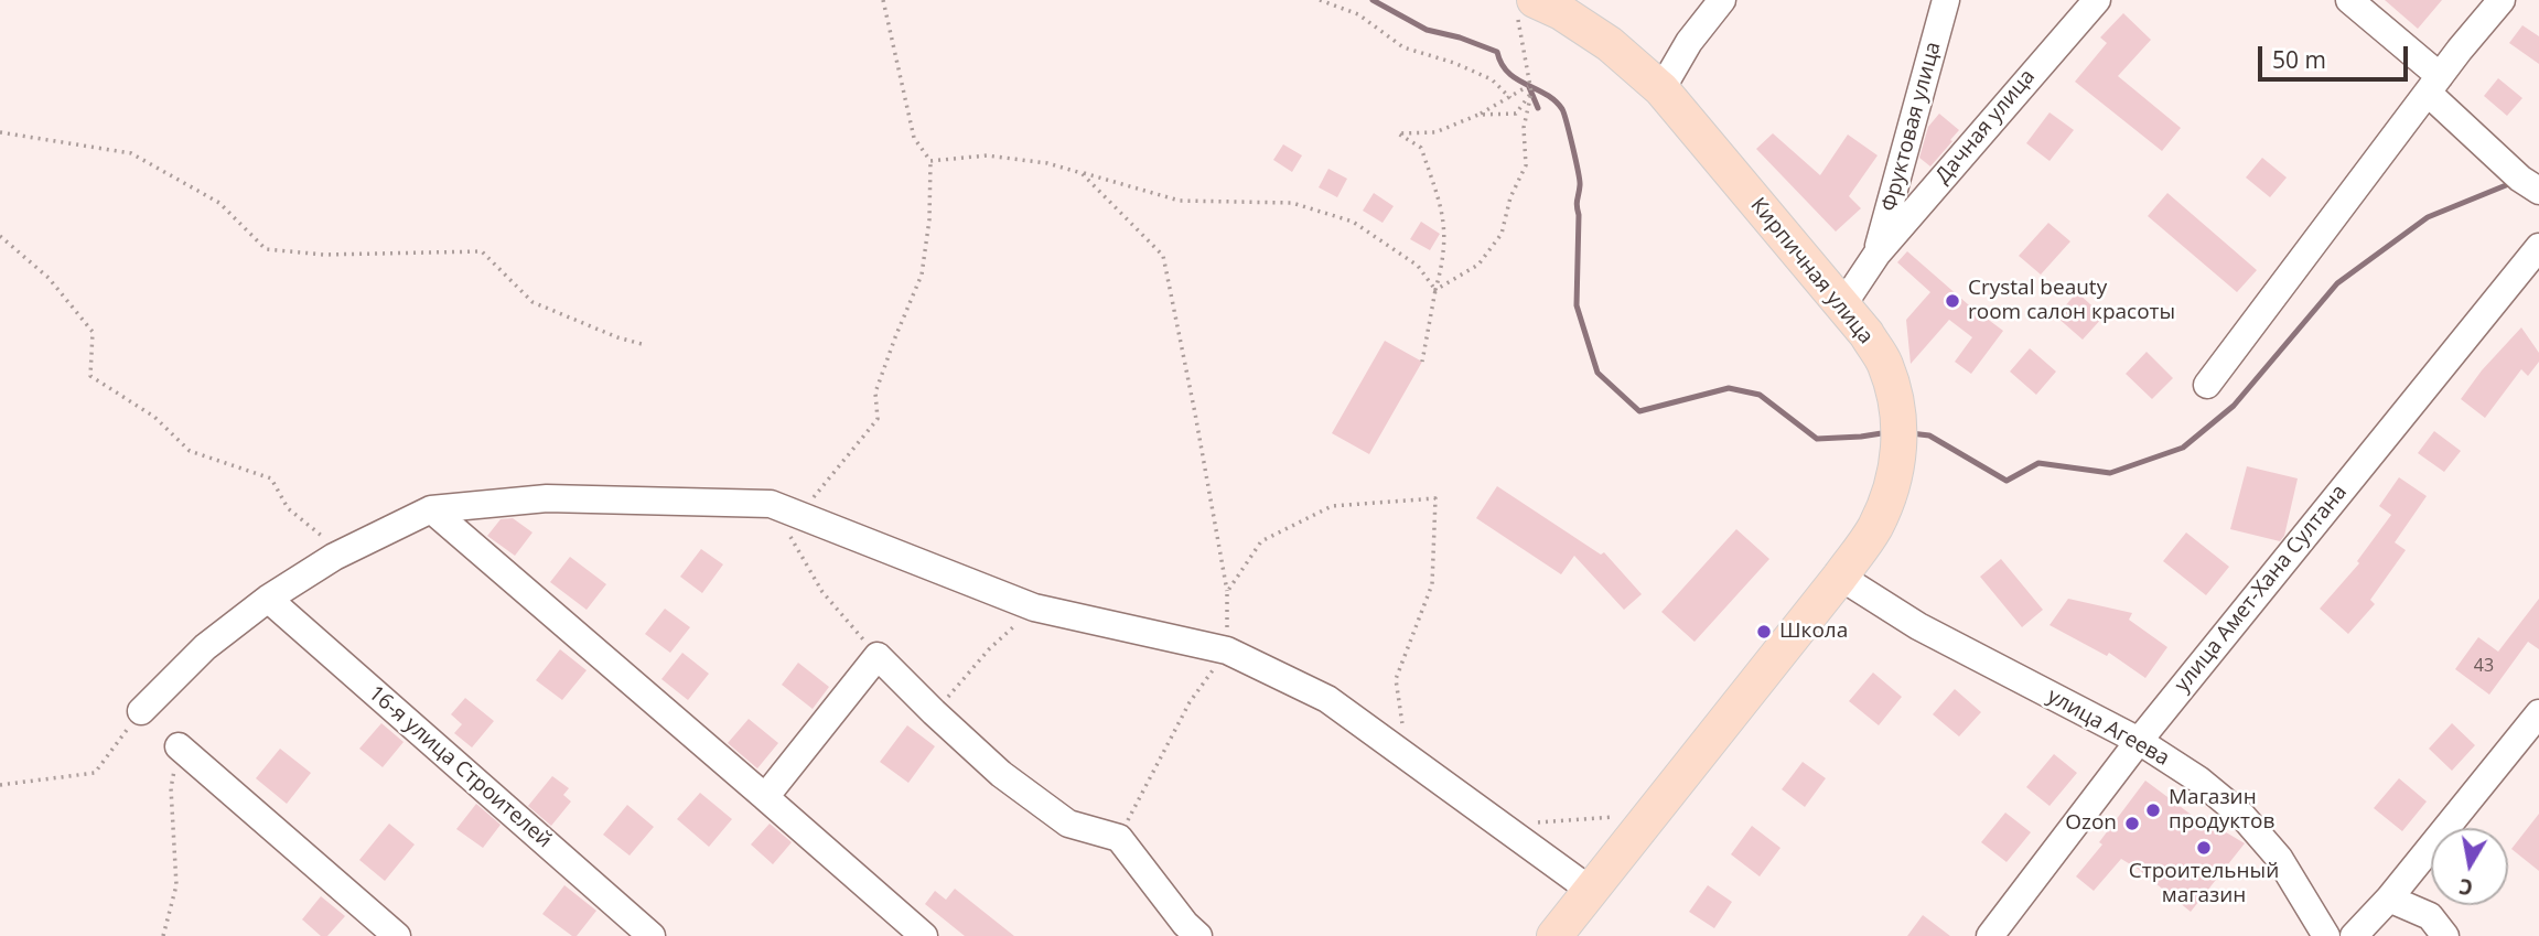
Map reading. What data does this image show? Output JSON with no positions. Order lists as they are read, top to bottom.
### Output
{
  "streets": {
    "main road": ["Кирпичная улица"],
    "street": [
      "Фруктовая улица",
      "Дачная улица",
      "улица Амет-Хана Султана",
      "улица Агеева",
      "16-я улица Строителей"
    ]
  },
  "crossings": [
    ["Фруктовая улица", "Дачная улица"],
    ["Кирпичная улица", "улица Агеева"],
    ["улица Амет-Хана Султана", "улица Агеева"]
  ],
  "places": [
    "Crystal beauty room салон красоты",
    "Школа",
    "Магазин продуктов",
    "Ozon",
    "Строительный магазин"
  ],
  "house_numbers": ["43"],
  "scale_bar": "50 m",
  "north": "bottom"
}
